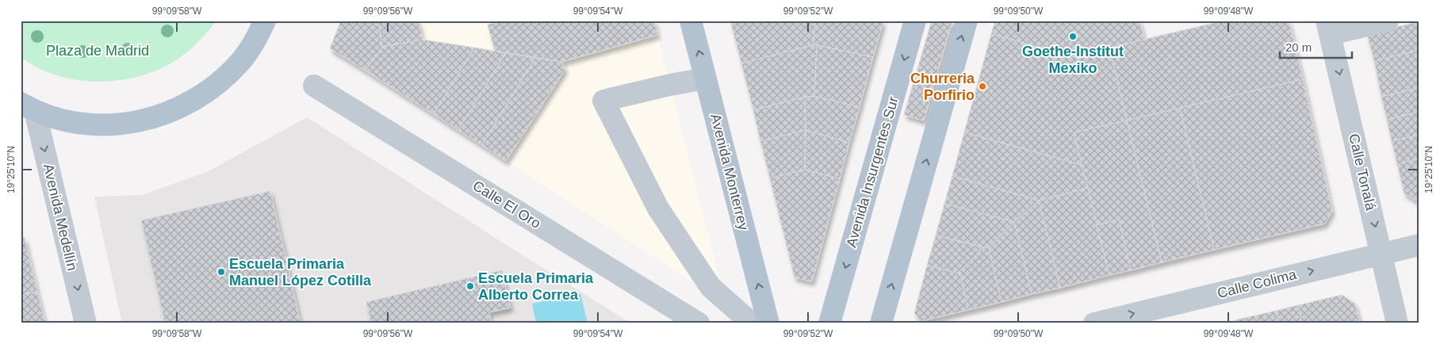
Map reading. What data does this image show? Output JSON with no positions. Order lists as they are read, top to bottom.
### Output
{
  "streets": {
    "main road": ["Avenida Monterrey", "Avenida Insurgentes Sur"],
    "street": [
      "Calle Tonalá",
      "Calle El Oro",
      "Avenida Medellín",
      "Calle Colima"
    ]
  },
  "crossings": [
    ["Calle Tonalá", "Calle Colima"]
  ],
  "one_way": [
    "Avenida Monterrey",
    "Calle Tonalá",
    "Avenida Medellín",
    "Calle Colima"
  ],
  "parks": ["Plaza de Madrid"],
  "places": [
    "Goethe-Institut Mexiko",
    "Churreria Porfirio",
    "Escuela Primaria Manuel López Cotilla",
    "Escuela Primaria Alberto Correa"
  ],
  "scale_bar": "20 m",
  "coordinates": [
    "99°09'58\"W",
    "99°09'56\"W",
    "99°09'54\"W",
    "99°09'52\"W",
    "99°09'50\"W",
    "99°09'48\"W",
    "19°25'10\"N"
  ]
}
